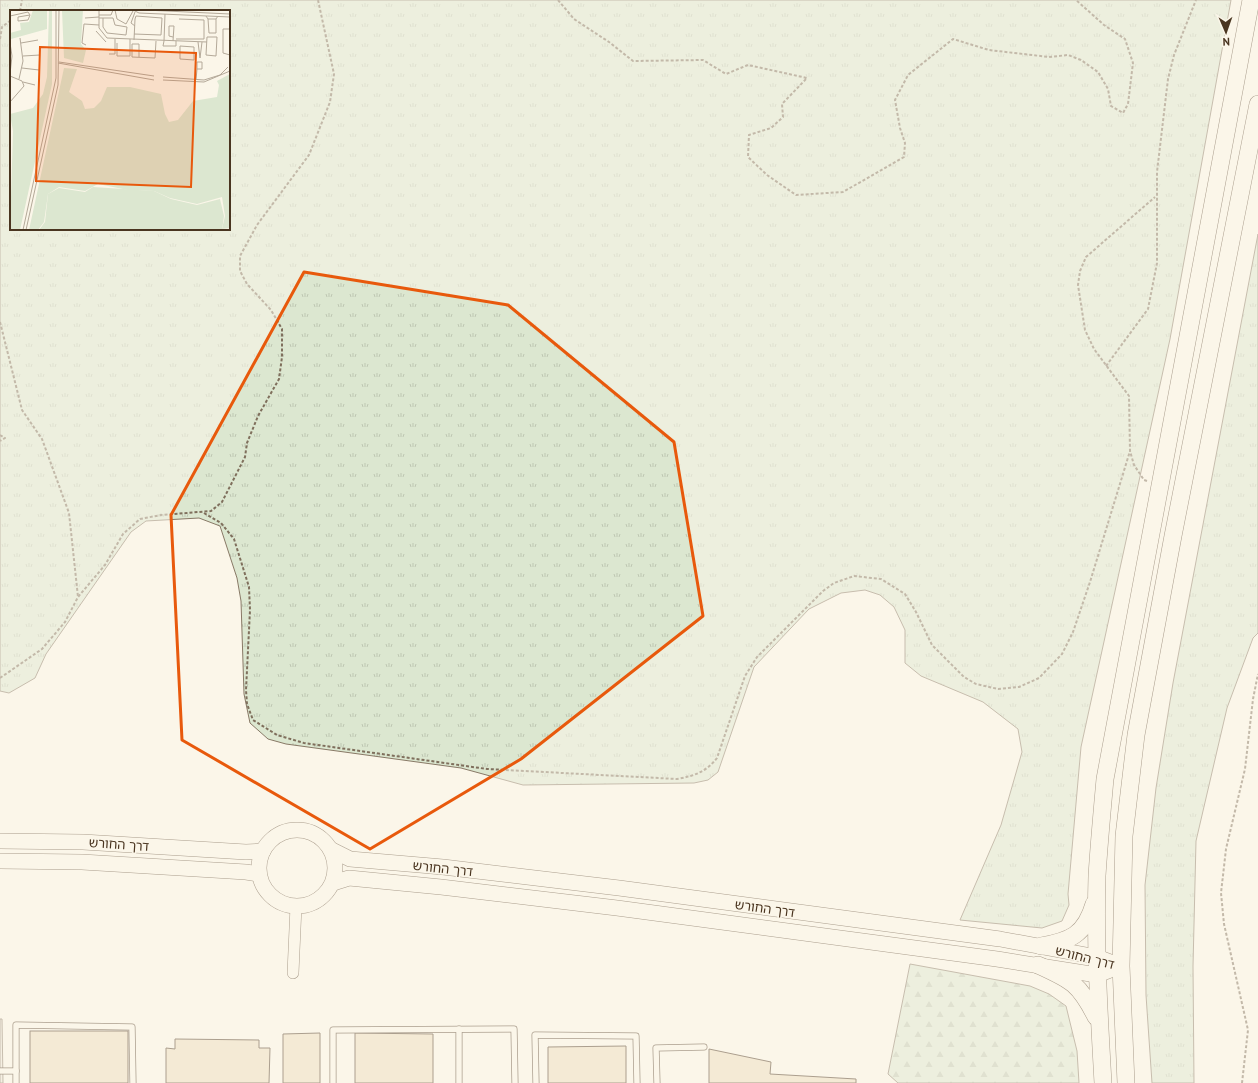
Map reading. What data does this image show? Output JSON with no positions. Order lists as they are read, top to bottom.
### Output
{
  "streets": {
    "street": ["דרך החורש"]
  },
  "north": "bottom"
}
